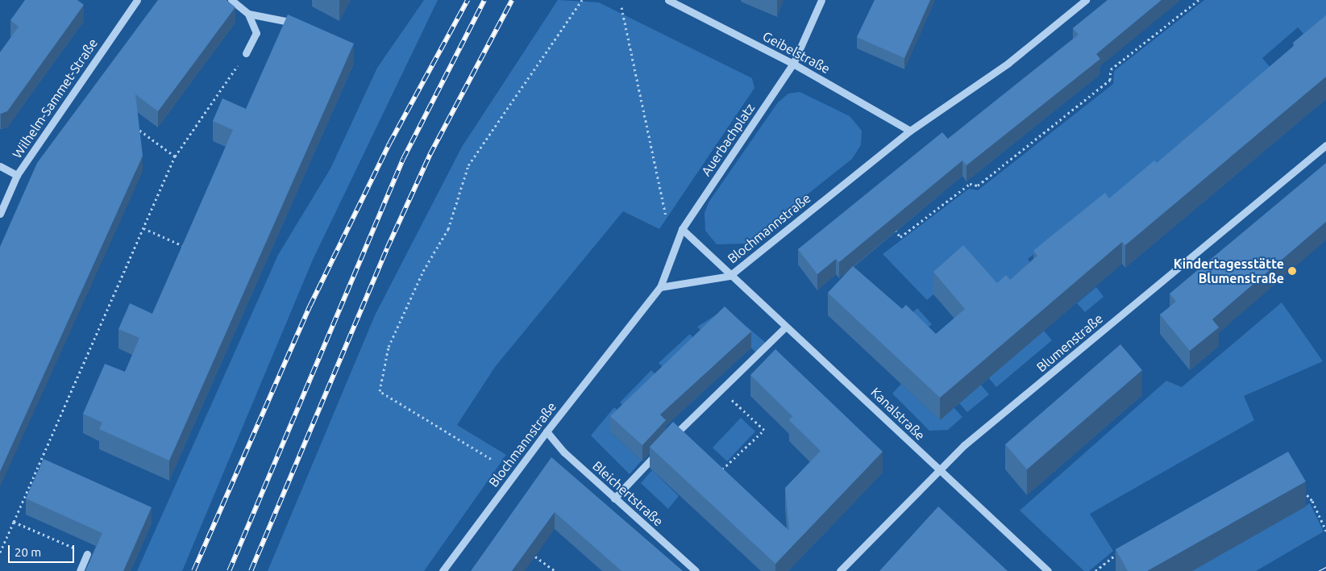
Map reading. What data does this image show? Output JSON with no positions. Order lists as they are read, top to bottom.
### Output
{
  "streets": {
    "street": [
      "Geibelstraße",
      "Wilhelm-Sammet-Straße",
      "Auerbachplatz",
      "Blochmannstraße",
      "Blumenstraße",
      "Kanalstraße",
      "Bleichertstraße"
    ]
  },
  "crossings": [
    ["Geibelstraße", "Auerbachplatz"],
    ["Geibelstraße", "Blochmannstraße"],
    ["Auerbachplatz", "Blochmannstraße"],
    ["Blochmannstraße", "Kanalstraße"],
    ["Blochmannstraße", "Bleichertstraße"],
    ["Blumenstraße", "Kanalstraße"]
  ],
  "places": ["Kindertagesstätte Blumenstraße"],
  "scale_bar": "20 m"
}
